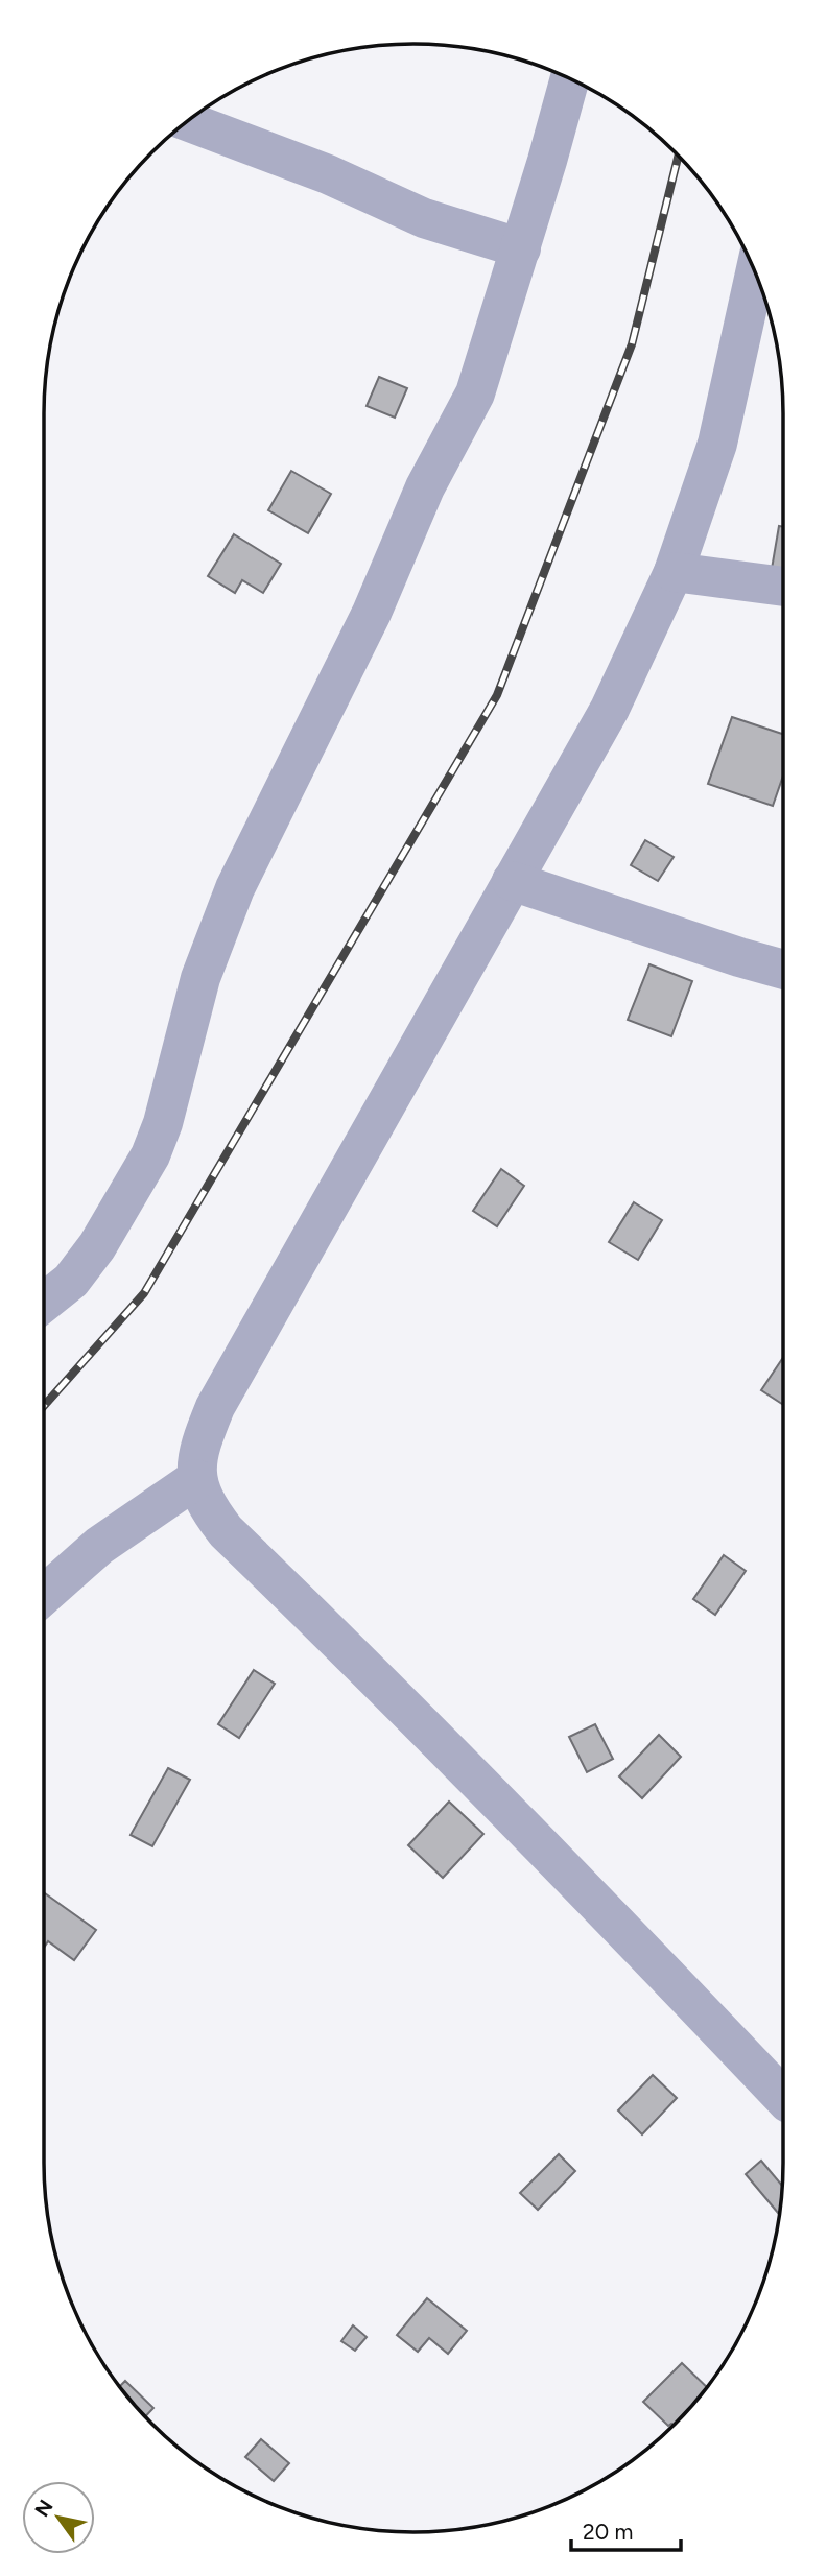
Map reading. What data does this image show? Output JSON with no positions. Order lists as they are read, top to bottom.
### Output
{
  "scale_bar": "20 m",
  "north": "top left"
}
